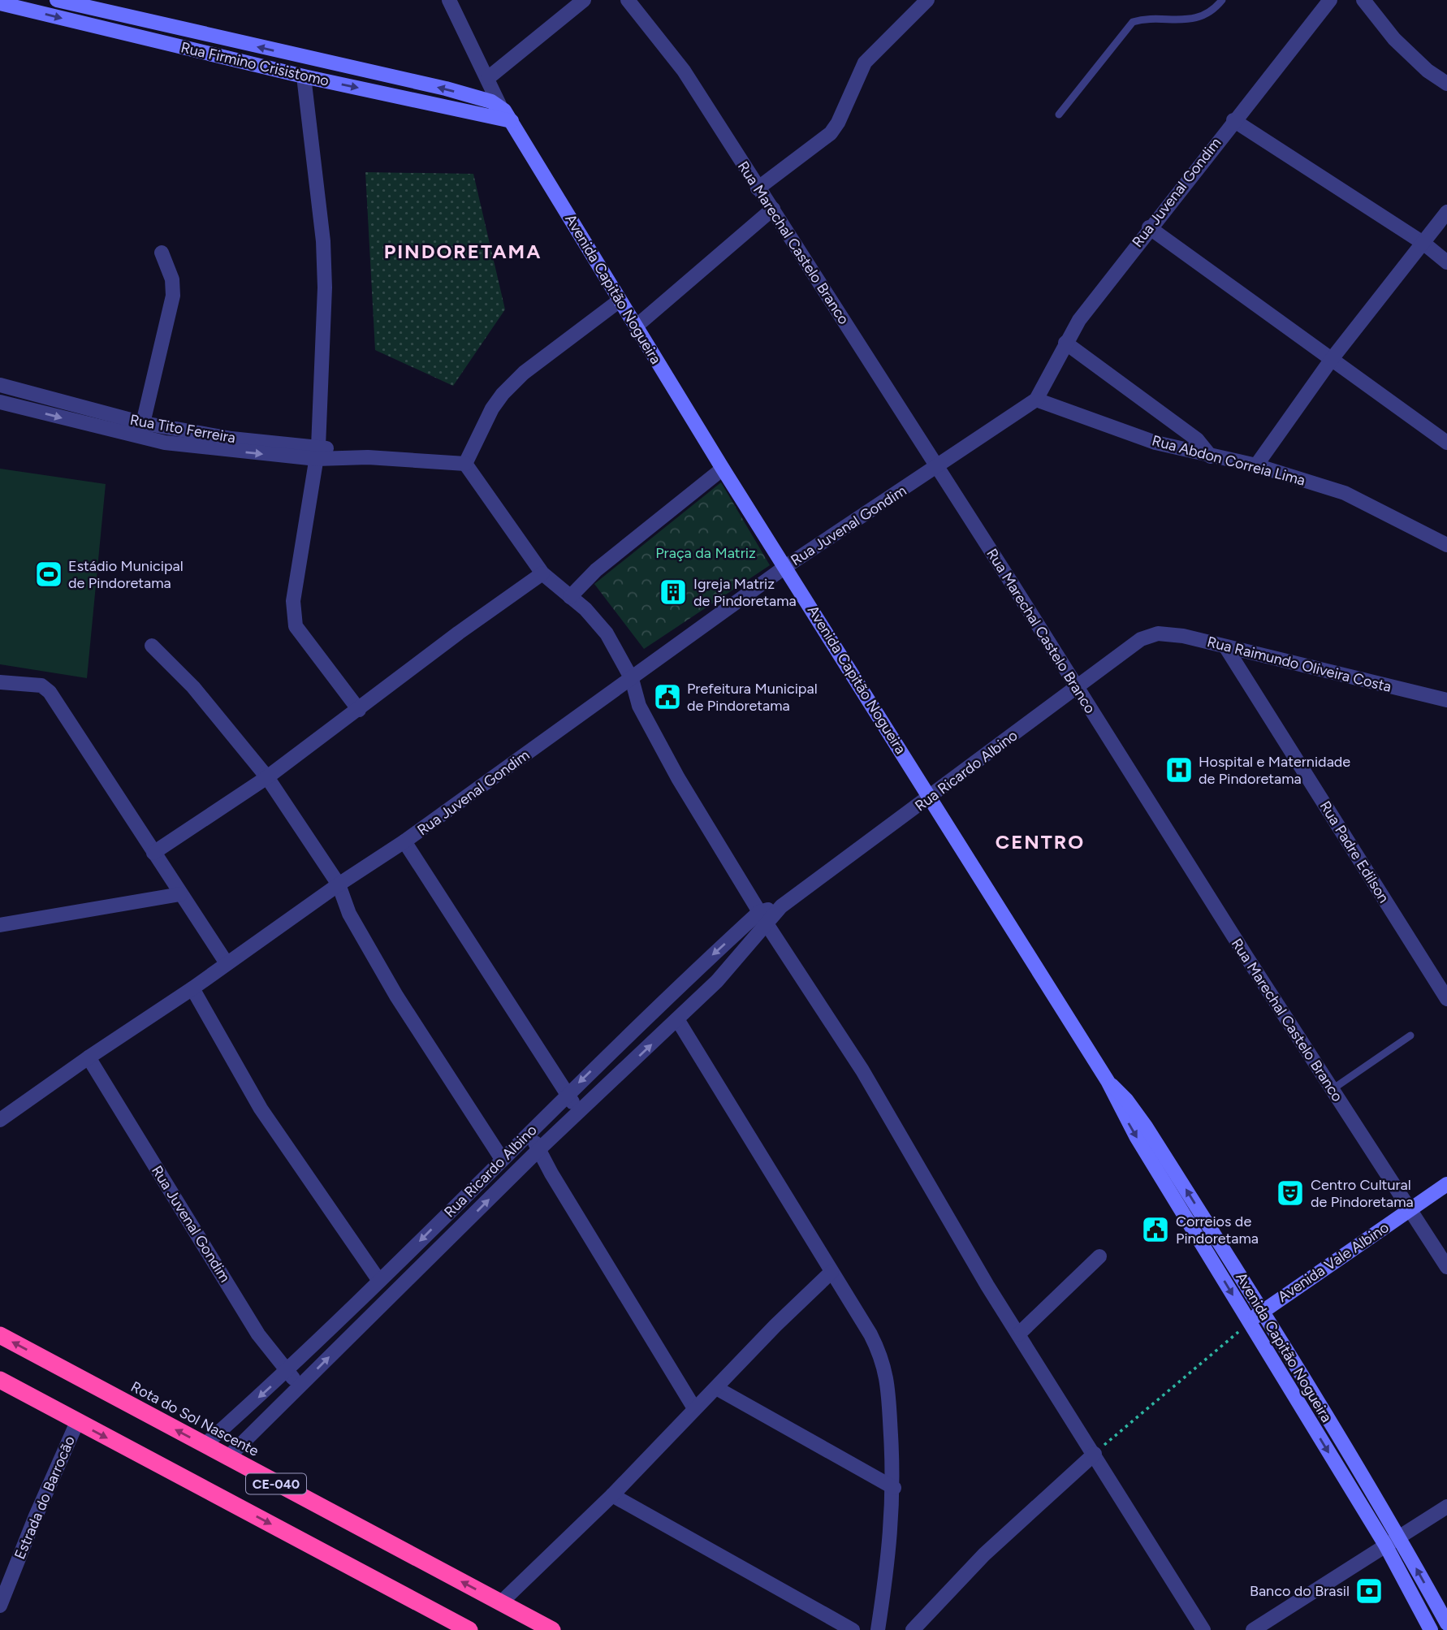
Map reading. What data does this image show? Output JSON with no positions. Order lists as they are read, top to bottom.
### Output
{
  "streets": {
    "highway": ["Rota do Sol Nascente", "CE-040"],
    "main road": ["Rua Firmino Crisistomo", "Avenida Capitão Nogueira", "Avenida Vale Albino"],
    "street": [
      "Rua Juvenal Gondim",
      "Rua Marechal Castelo Branco",
      "Rua Tito Ferreira",
      "Rua Abdon Correia Lima",
      "Rua Raimundo Oliveira Costa",
      "Rua Ricardo Albino",
      "Rua Padre Edilson",
      "Estrada do Barrocão"
    ]
  },
  "crossings": [
    ["Rua Firmino Crisistomo", "Avenida Capitão Nogueira"],
    ["Rua Juvenal Gondim", "Rua Marechal Castelo Branco"],
    ["Rua Juvenal Gondim", "Avenida Capitão Nogueira"],
    ["Rua Juvenal Gondim", "Rua Abdon Correia Lima"],
    ["Rua Juvenal Gondim", "Rua Ricardo Albino"],
    ["Rua Marechal Castelo Branco", "Rua Ricardo Albino"],
    ["Rua Marechal Castelo Branco", "Avenida Vale Albino"],
    ["Avenida Capitão Nogueira", "Rua Ricardo Albino"],
    ["Avenida Capitão Nogueira", "Avenida Vale Albino"],
    ["Rua Raimundo Oliveira Costa", "Rua Ricardo Albino"],
    ["Rua Raimundo Oliveira Costa", "Rua Padre Edilson"],
    ["Rua Ricardo Albino", "Rota do Sol Nascente"],
    ["CE-040", "Estrada do Barrocão"]
  ],
  "districts": ["PINDORETAMA", "CENTRO"],
  "parks": ["Praça da Matriz"],
  "places": {
    "sports": ["Estádio Municipal de Pindoretama"],
    "building": ["Igreja Matriz de Pindoretama"],
    "public building": ["Prefeitura Municipal de Pindoretama", "Correios de Pindoretama"],
    "hospital": ["Hospital e Maternidade de Pindoretama"],
    "theatre": ["Centro Cultural de Pindoretama"],
    "bank": ["Banco do Brasil"]
  }
}
